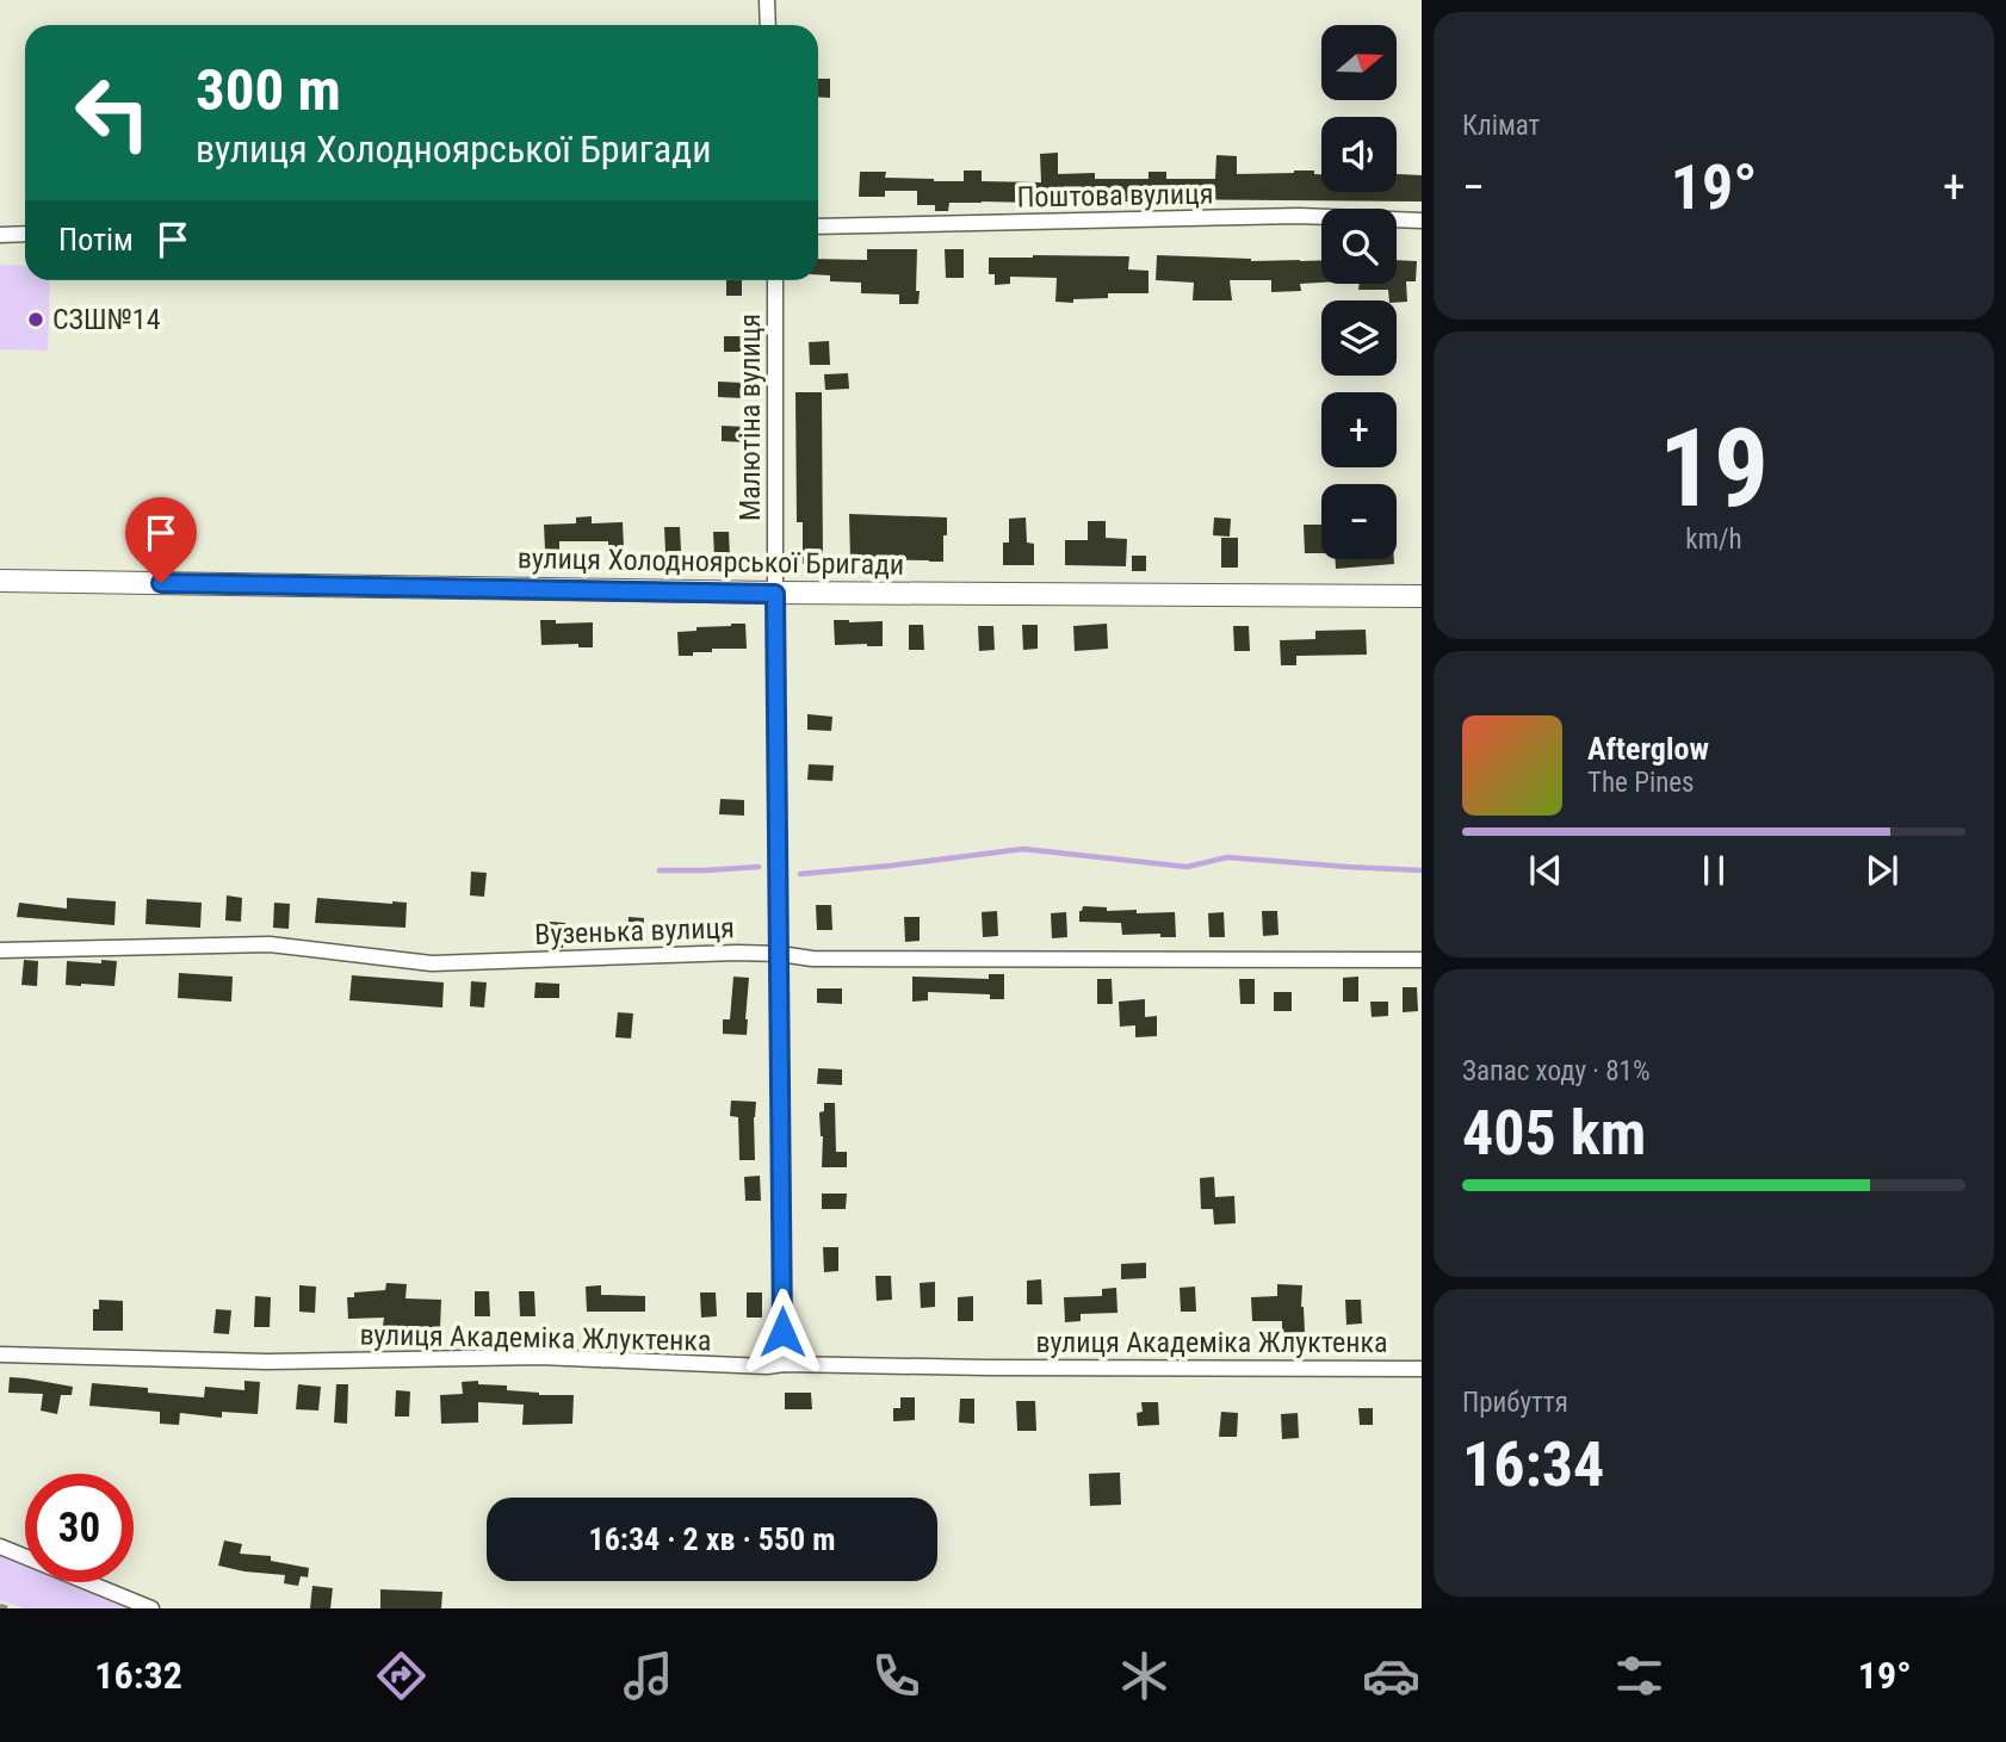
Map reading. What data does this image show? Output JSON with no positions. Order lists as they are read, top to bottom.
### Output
{
  "streets": {
    "street": [
      "Поштова вулиця",
      "Малютіна вулиця",
      "вулиця Холодноярської Бригади",
      "Вузенька вулиця",
      "вулиця Академіка Жлуктенка"
    ]
  },
  "crossings": [
    ["Малютіна вулиця", "вулиця Холодноярської Бригади"],
    ["Малютіна вулиця", "Вузенька вулиця"],
    ["Малютіна вулиця", "вулиця Академіка Жлуктенка"]
  ],
  "places": ["СЗШ№14"],
  "north": "right",
  "page": {
    "tile": [
      "Клімат",
      ["19", "km/h"],
      ["Запас ходу · 81%", "405 km"],
      ["Прибуття", "16:34"]
    ],
    "map_buttons": ["+", "−"],
    "turn": ["300 m", "вулиця Холодноярської Бригади"],
    "heat": ["−", "19°", "+"],
    "then": "Потім",
    "song": ["Afterglow", "The Pines"],
    "limit": "30",
    "trip": "16:34 · 2 хв · 550 m",
    "tabs": ["16:32", "19°"]
  }
}
